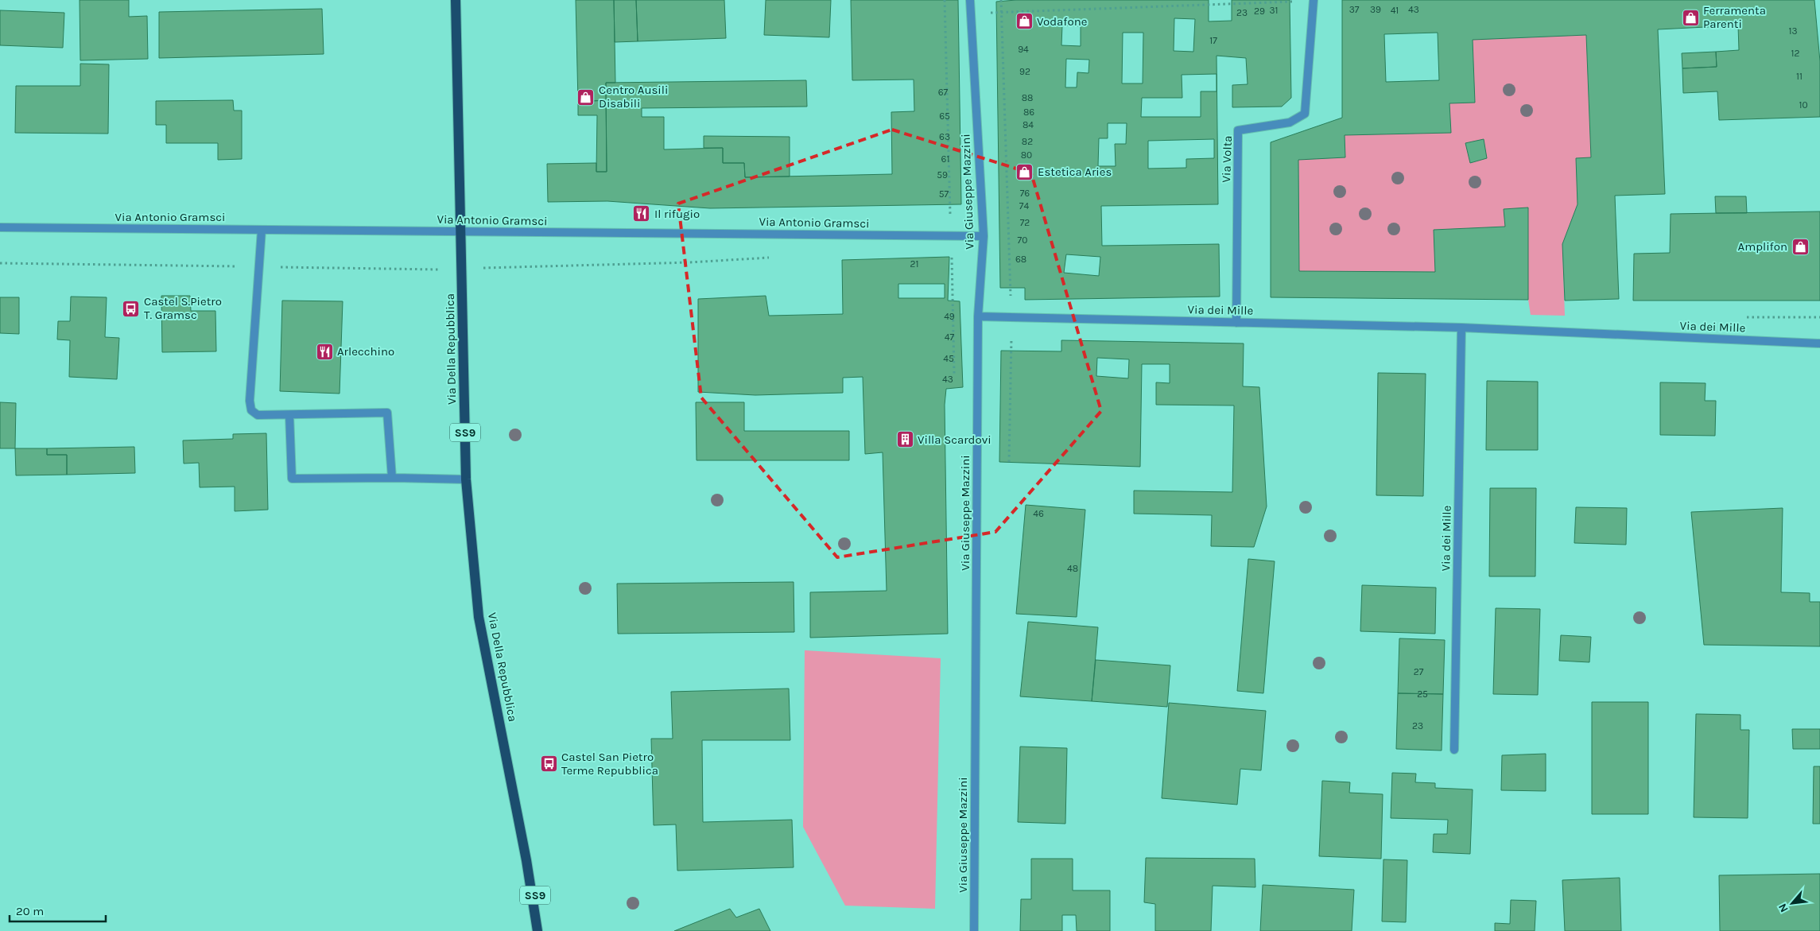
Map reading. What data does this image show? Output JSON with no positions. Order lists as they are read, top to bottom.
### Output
{
  "streets": {
    "main road": ["Via Della Repubblica", "SS9"],
    "street": [
      "Via Volta",
      "Via Giuseppe Mazzini",
      "Via Antonio Gramsci",
      "Via dei Mille"
    ]
  },
  "crossings": [
    ["Via Volta", "Via dei Mille"],
    ["Via Giuseppe Mazzini", "Via Antonio Gramsci"],
    ["Via Giuseppe Mazzini", "Via dei Mille"],
    ["Via Antonio Gramsci", "Via Della Repubblica"]
  ],
  "places": {
    "shop": [
      "Ferramenta Parenti",
      "Vodafone",
      "Centro Ausili Disabili",
      "Estetica Aries",
      "Amplifon"
    ],
    "restaurant": ["Il rifugio", "Arlecchino"],
    "bus stop": ["Castel S.Pietro T. Gramsc", "Castel San Pietro Terme Repubblica"],
    "building": ["Villa Scardovi"]
  },
  "house_numbers": [
    "37",
    "39",
    "43",
    "31",
    "41",
    "29",
    "23",
    "13",
    "17",
    "94",
    "12",
    "92",
    "11",
    "67",
    "88",
    "10",
    "86",
    "65",
    "84",
    "63",
    "82",
    "80",
    "61",
    "59",
    "76",
    "57",
    "74",
    "72",
    "70",
    "68",
    "21",
    "49",
    "47",
    "45",
    "43",
    "46",
    "48",
    "27",
    "25",
    "23"
  ],
  "scale_bar": "20 m",
  "north": "bottom left"
}
